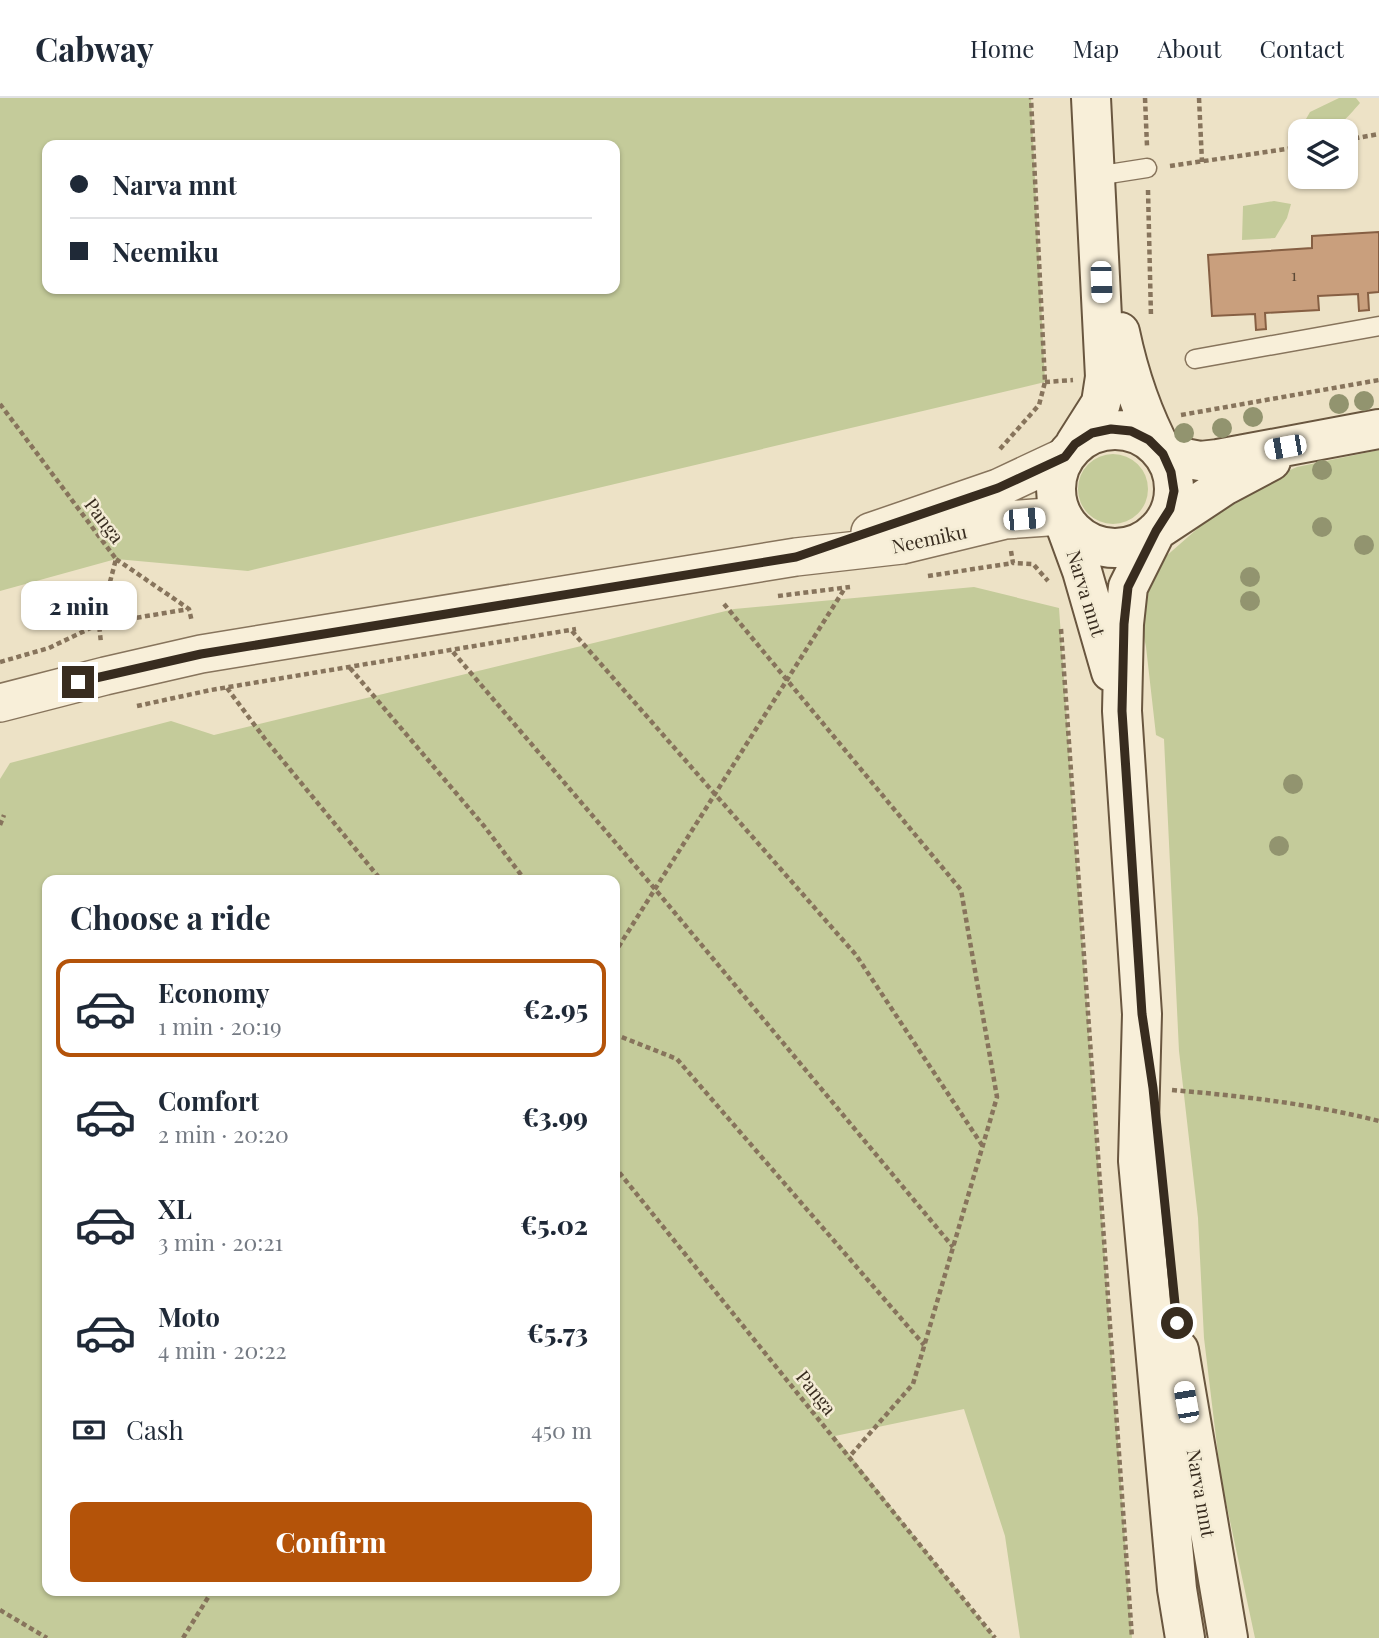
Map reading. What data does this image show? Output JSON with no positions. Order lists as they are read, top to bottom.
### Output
{
  "streets": {
    "main road": ["Narva mnt"],
    "street": ["Neemiku"],
    "path": ["Panga"]
  },
  "crossings": [
    ["Panga", "Neemiku"],
    ["Neemiku", "Narva mnt"]
  ],
  "house_numbers": ["1"],
  "page": {
    "header": "Cabway",
    "nav": [
      "Home",
      "Map",
      "About",
      "Contact"
    ],
    "banner": ["Narva mnt", "Neemiku"],
    "bubble": "2 min",
    "heading": "Choose a ride",
    "list": [
      {
        "name": "Economy",
        "note": "1 min · 20:19",
        "value": "€2.95"
      },
      {
        "name": "Comfort",
        "note": "2 min · 20:20",
        "value": "€3.99"
      },
      {
        "name": "XL",
        "note": "3 min · 20:21",
        "value": "€5.02"
      },
      {
        "name": "Moto",
        "note": "4 min · 20:22",
        "value": "€5.73"
      }
    ],
    "pay": ["Cash", "450 m"],
    "buttons": "Confirm"
  }
}
